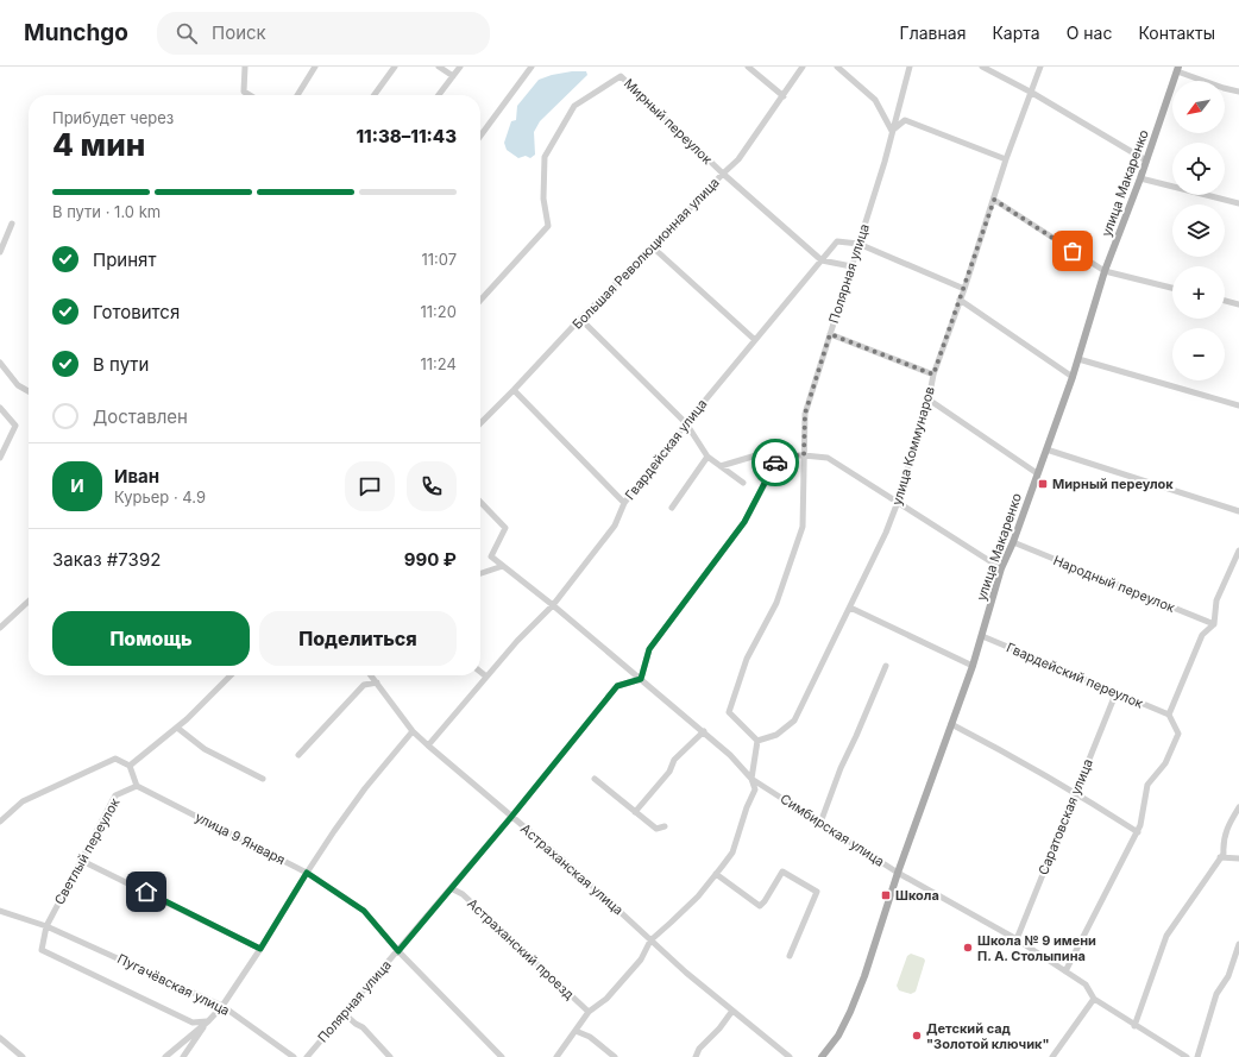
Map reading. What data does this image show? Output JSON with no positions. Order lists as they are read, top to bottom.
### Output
{
  "streets": {
    "main road": ["улица Макаренко"],
    "street": [
      "Мирный переулок",
      "Большая Революционная улица",
      "Полярная улица",
      "улица Коммунаров",
      "Гвардейская улица",
      "Народный переулок",
      "Гвардейский переулок",
      "Саратовская улица",
      "Симбирская улица",
      "улица 9 Января",
      "Светлый переулок",
      "Астраханская улица",
      "Астраханский проезд",
      "Пугачёвская улица"
    ]
  },
  "crossings": [
    ["Мирный переулок", "Большая Революционная улица"],
    ["Мирный переулок", "Гвардейская улица"],
    ["улица Макаренко", "Народный переулок"],
    ["улица Макаренко", "Гвардейский переулок"],
    ["улица Макаренко", "Симбирская улица"],
    ["Полярная улица", "улица Коммунаров"],
    ["Полярная улица", "Гвардейская улица"],
    ["Полярная улица", "Симбирская улица"],
    ["Полярная улица", "улица 9 Января"],
    ["Полярная улица", "Астраханская улица"],
    ["Полярная улица", "Астраханский проезд"],
    ["Гвардейская улица", "Симбирская улица"],
    ["Гвардейская улица", "Астраханская улица"],
    ["Гвардейский переулок", "Саратовская улица"],
    ["Саратовская улица", "Симбирская улица"],
    ["улица 9 Января", "Светлый переулок"],
    ["Светлый переулок", "Пугачёвская улица"]
  ],
  "places": {
    "transit": ["Мирный переулок", "Школа"],
    "other": ["Школа № 9 имени П. А. Столыпина", "Детский сад \"Золотой ключик\""]
  },
  "north": "bottom left",
  "page": {
    "header": "Munchgo",
    "search": "Поиск",
    "nav": [
      "Главная",
      "Карта",
      "О нас",
      "Контакты"
    ],
    "map_buttons": ["+", "−"],
    "heading": ["4 мин", "Прибудет через", "11:38–11:43"],
    "panel": [
      "Иван",
      "Курьер · 4.9",
      "Заказ #7392",
      "990 ₽"
    ],
    "bar": "В пути · 1.0 km",
    "list": [
      ["Принят", "11:07"],
      ["Готовится", "11:20"],
      ["В пути", "11:24"],
      "Доставлен"
    ],
    "round": "И",
    "buttons": ["Помощь", "Поделиться"]
  }
}
